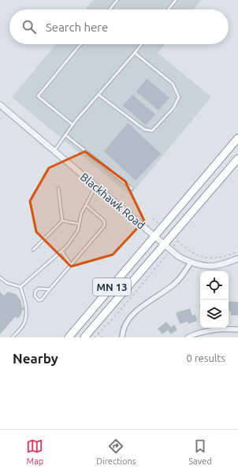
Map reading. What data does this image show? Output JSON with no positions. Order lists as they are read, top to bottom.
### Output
{
  "streets": {
    "highway": ["MN 13"],
    "street": ["Blackhawk Road"]
  },
  "crossings": [
    ["Blackhawk Road", "MN 13"]
  ],
  "page": {
    "search": "Search here",
    "heading": ["Nearby", "0 results"],
    "nav": ["Map", "Directions", "Saved"]
  }
}
